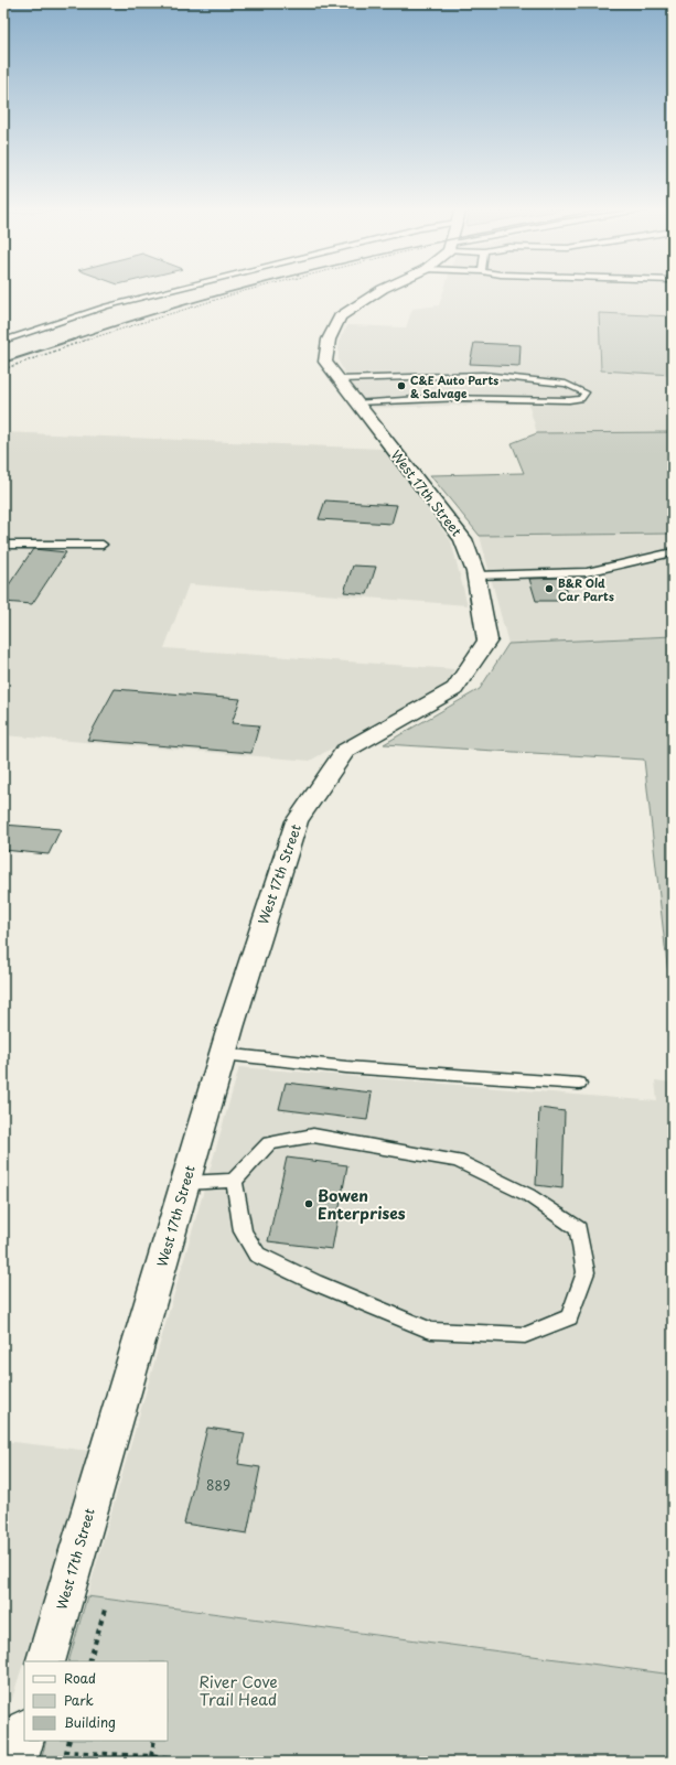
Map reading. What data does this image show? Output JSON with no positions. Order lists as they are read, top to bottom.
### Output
{
  "streets": {
    "street": ["West 17th Street"]
  },
  "parks": ["River Cove Trail Head"],
  "places": ["C&E Auto Parts & Salvage", "B&R Old Car Parts", "Bowen Enterprises"],
  "house_numbers": ["889"],
  "legend": ["Road", "Park", "Building"]
}
